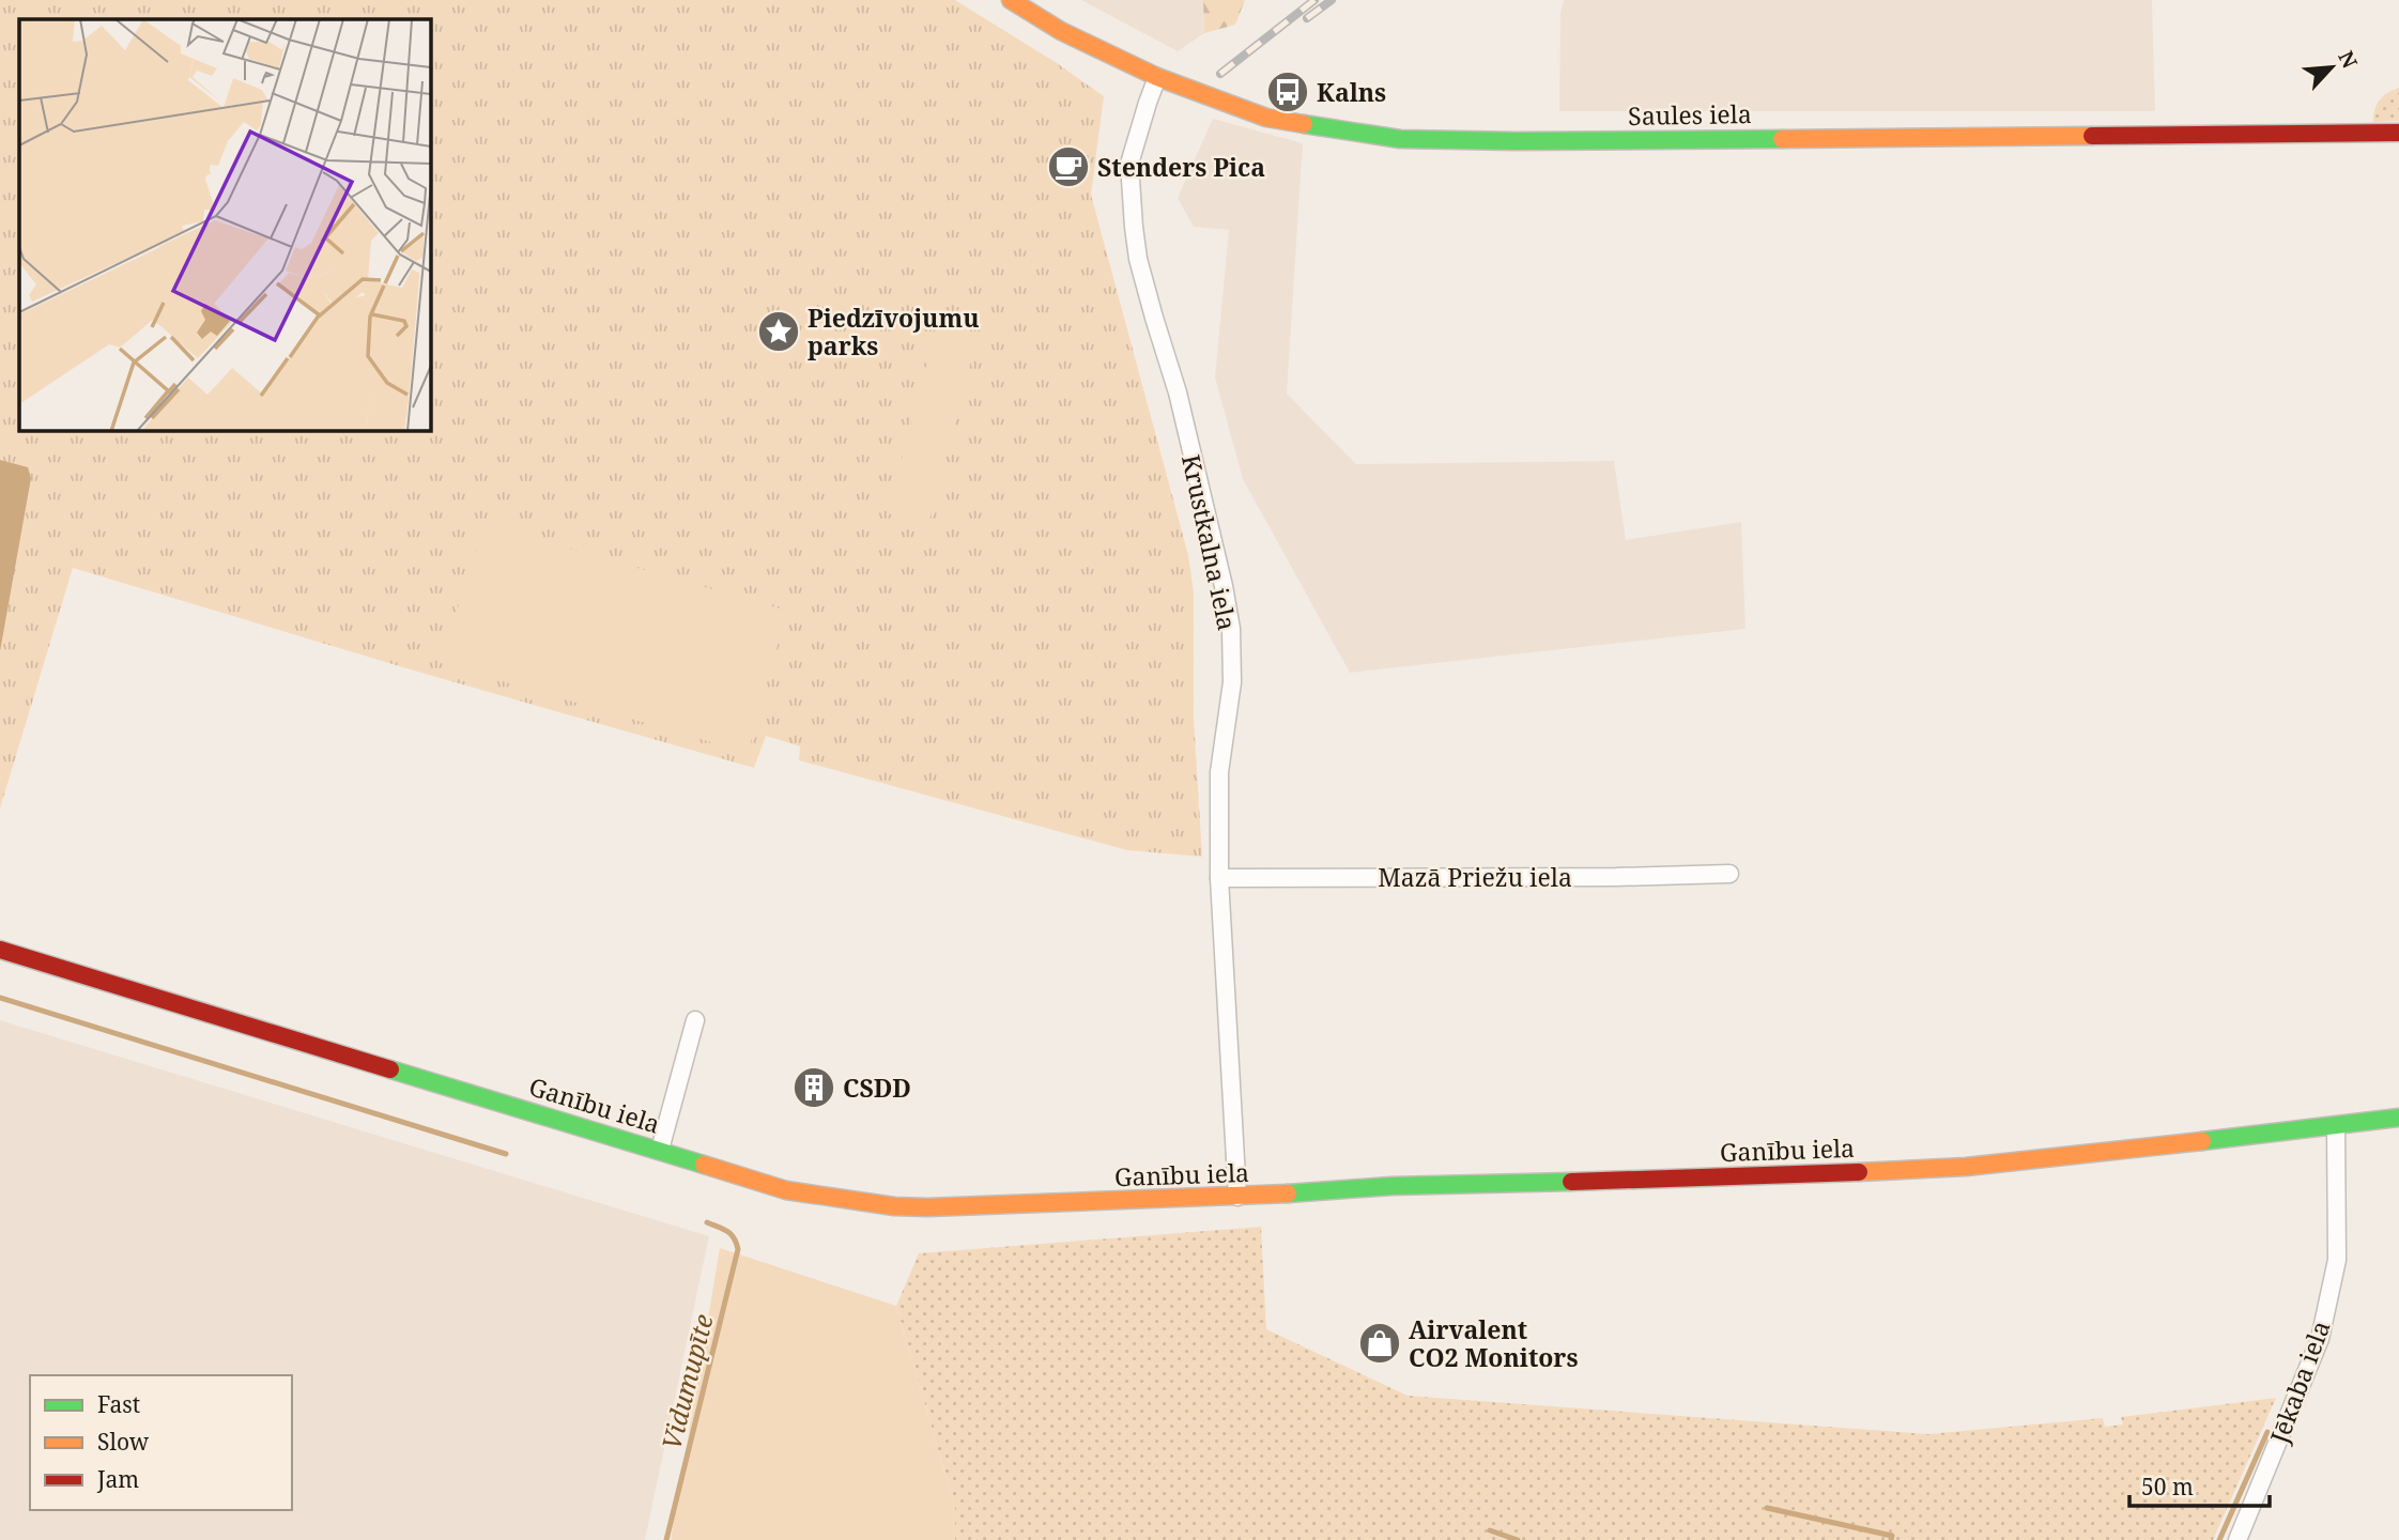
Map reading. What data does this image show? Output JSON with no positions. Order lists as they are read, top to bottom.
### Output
{
  "streets": {
    "street": [
      "Saules iela",
      "Krustkalna iela",
      "Mazā Priežu iela",
      "Ganību iela",
      "Jēkaba iela"
    ]
  },
  "crossings": [
    ["Saules iela", "Krustkalna iela"],
    ["Krustkalna iela", "Mazā Priežu iela"],
    ["Krustkalna iela", "Ganību iela"],
    ["Ganību iela", "Jēkaba iela"]
  ],
  "water": ["Vidumupīte"],
  "places": {
    "bus stop": ["Kalns"],
    "cafe": ["Stenders Pica"],
    "place": ["Piedzīvojumu parks"],
    "building": ["CSDD"],
    "shop": ["Airvalent CO2 Monitors"]
  },
  "legend": ["Fast", "Slow", "Jam"],
  "scale_bar": "50 m",
  "north": "top right"
}
